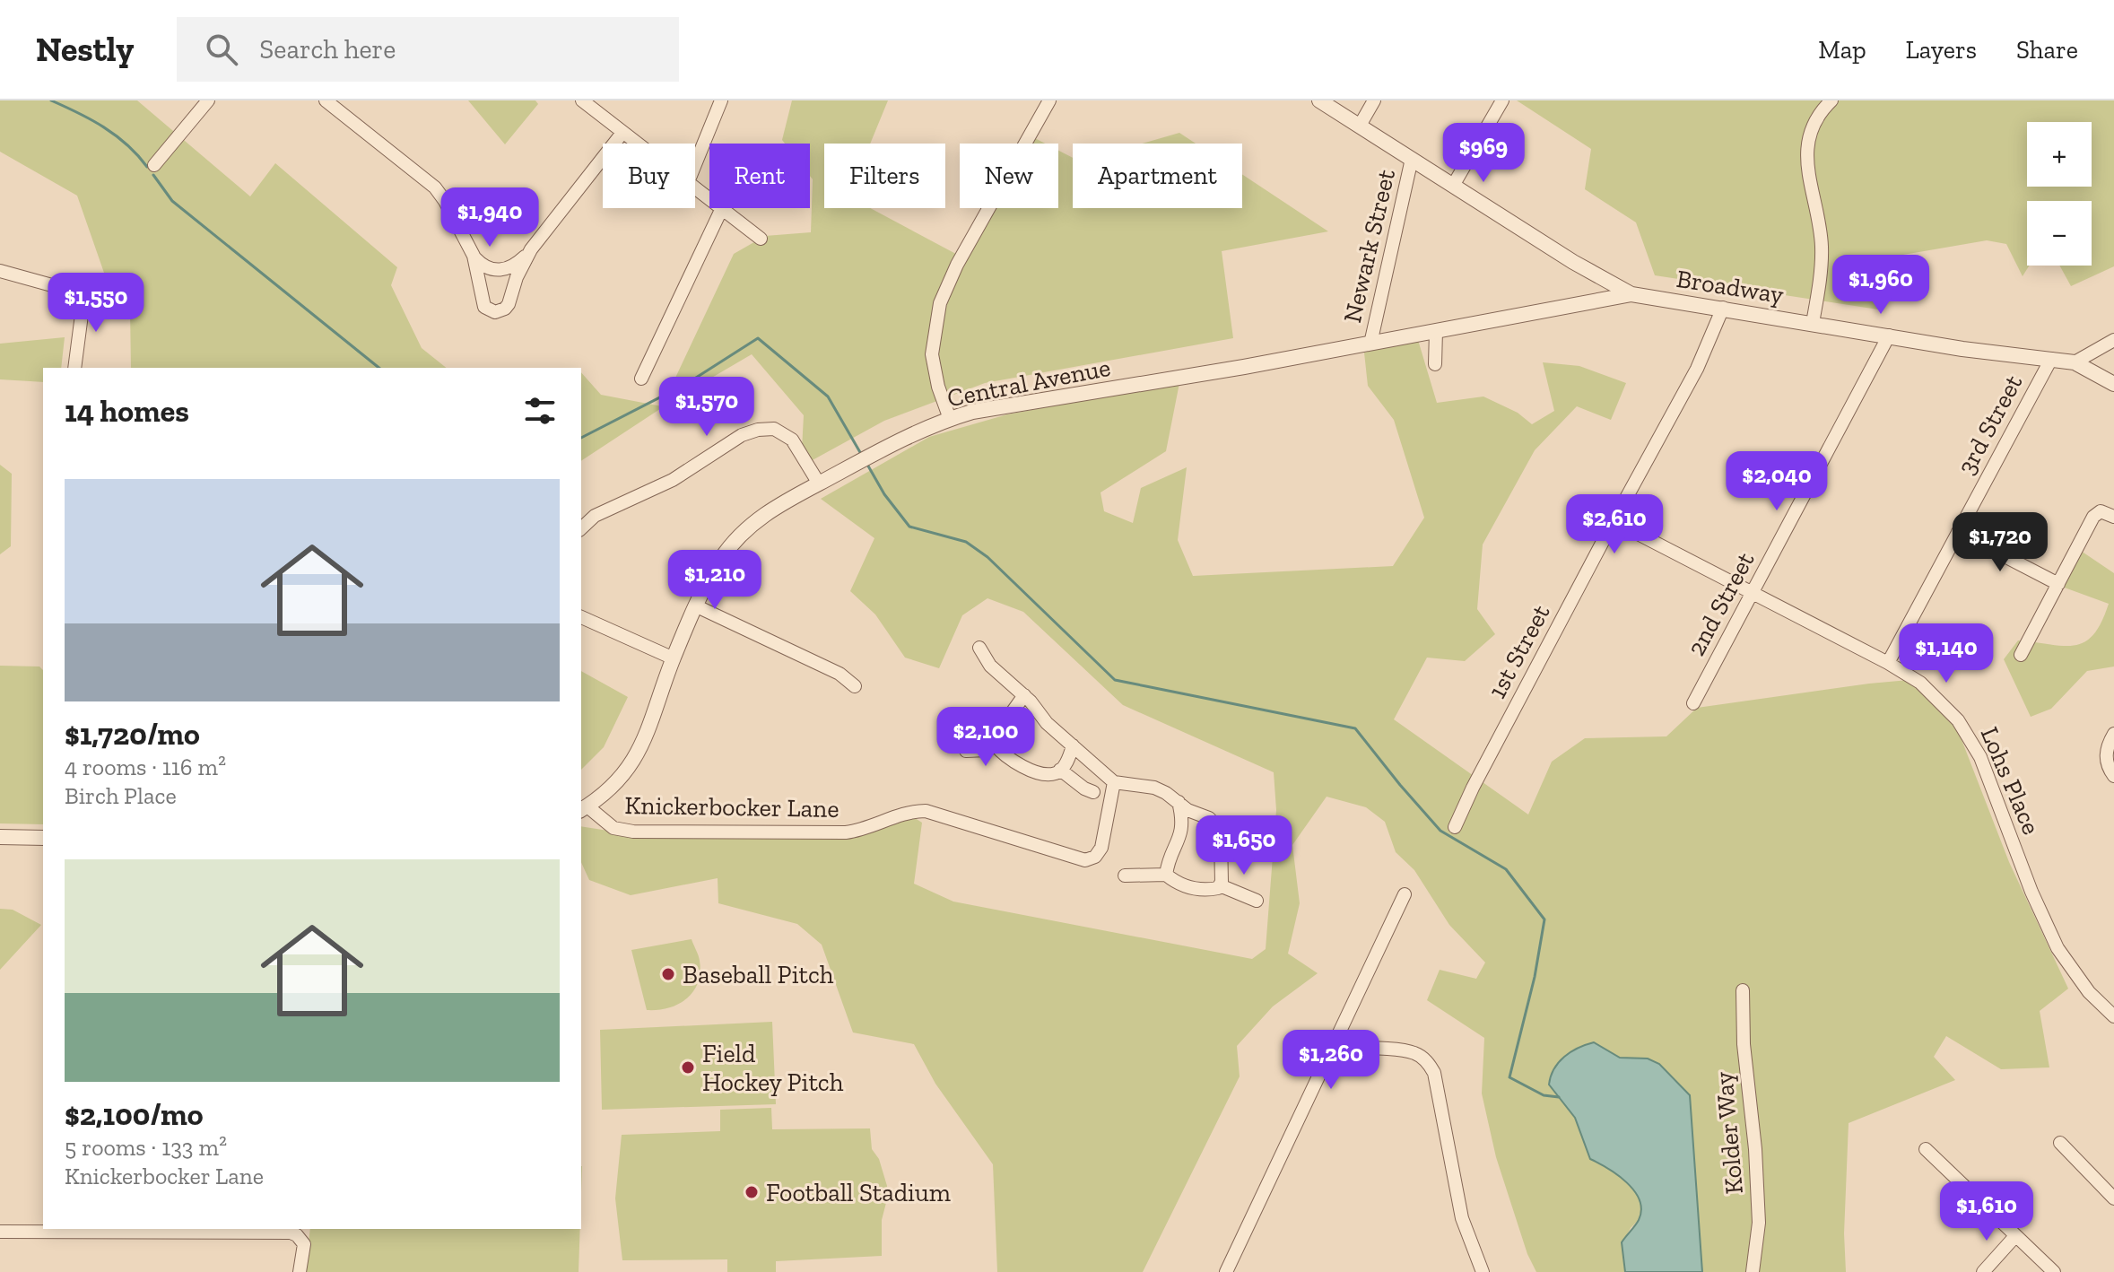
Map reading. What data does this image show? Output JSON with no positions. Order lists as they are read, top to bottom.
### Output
{
  "streets": {
    "street": [
      "Newark Street",
      "Broadway",
      "Central Avenue",
      "3rd Street",
      "2nd Street",
      "1st Street",
      "Lohs Place",
      "Knickerbocker Lane",
      "Kolder Way"
    ]
  },
  "crossings": [
    ["Newark Street", "Central Avenue"],
    ["Broadway", "Central Avenue"],
    ["Broadway", "3rd Street"],
    ["Broadway", "2nd Street"],
    ["Broadway", "1st Street"],
    ["Central Avenue", "Knickerbocker Lane"],
    ["3rd Street", "Lohs Place"],
    ["2nd Street", "Lohs Place"],
    ["1st Street", "Lohs Place"]
  ],
  "places": ["Baseball Pitch", "Field Hockey Pitch", "Football Stadium"],
  "page": {
    "header": "Nestly",
    "search": "Search here",
    "nav": ["Map", "Layers", "Share"],
    "map_buttons": ["+", "−"],
    "price": [
      "$969",
      "$1,940",
      "$1,960",
      "$1,550",
      "$1,570",
      "$2,040",
      "$2,610",
      "$1,720",
      "$1,210",
      "$1,140",
      "$2,100",
      "$1,650",
      "$1,260",
      "$1,610"
    ],
    "chip": [
      "Buy",
      "Rent",
      "Filters",
      "New",
      "Apartment"
    ],
    "heading": "14 homes",
    "list": [
      {
        "name": "$1,720/mo",
        "note": "4 rooms · 116 m² · Birch Place"
      },
      {
        "name": "$2,100/mo",
        "note": "5 rooms · 133 m² · Knickerbocker Lane"
      }
    ]
  }
}
